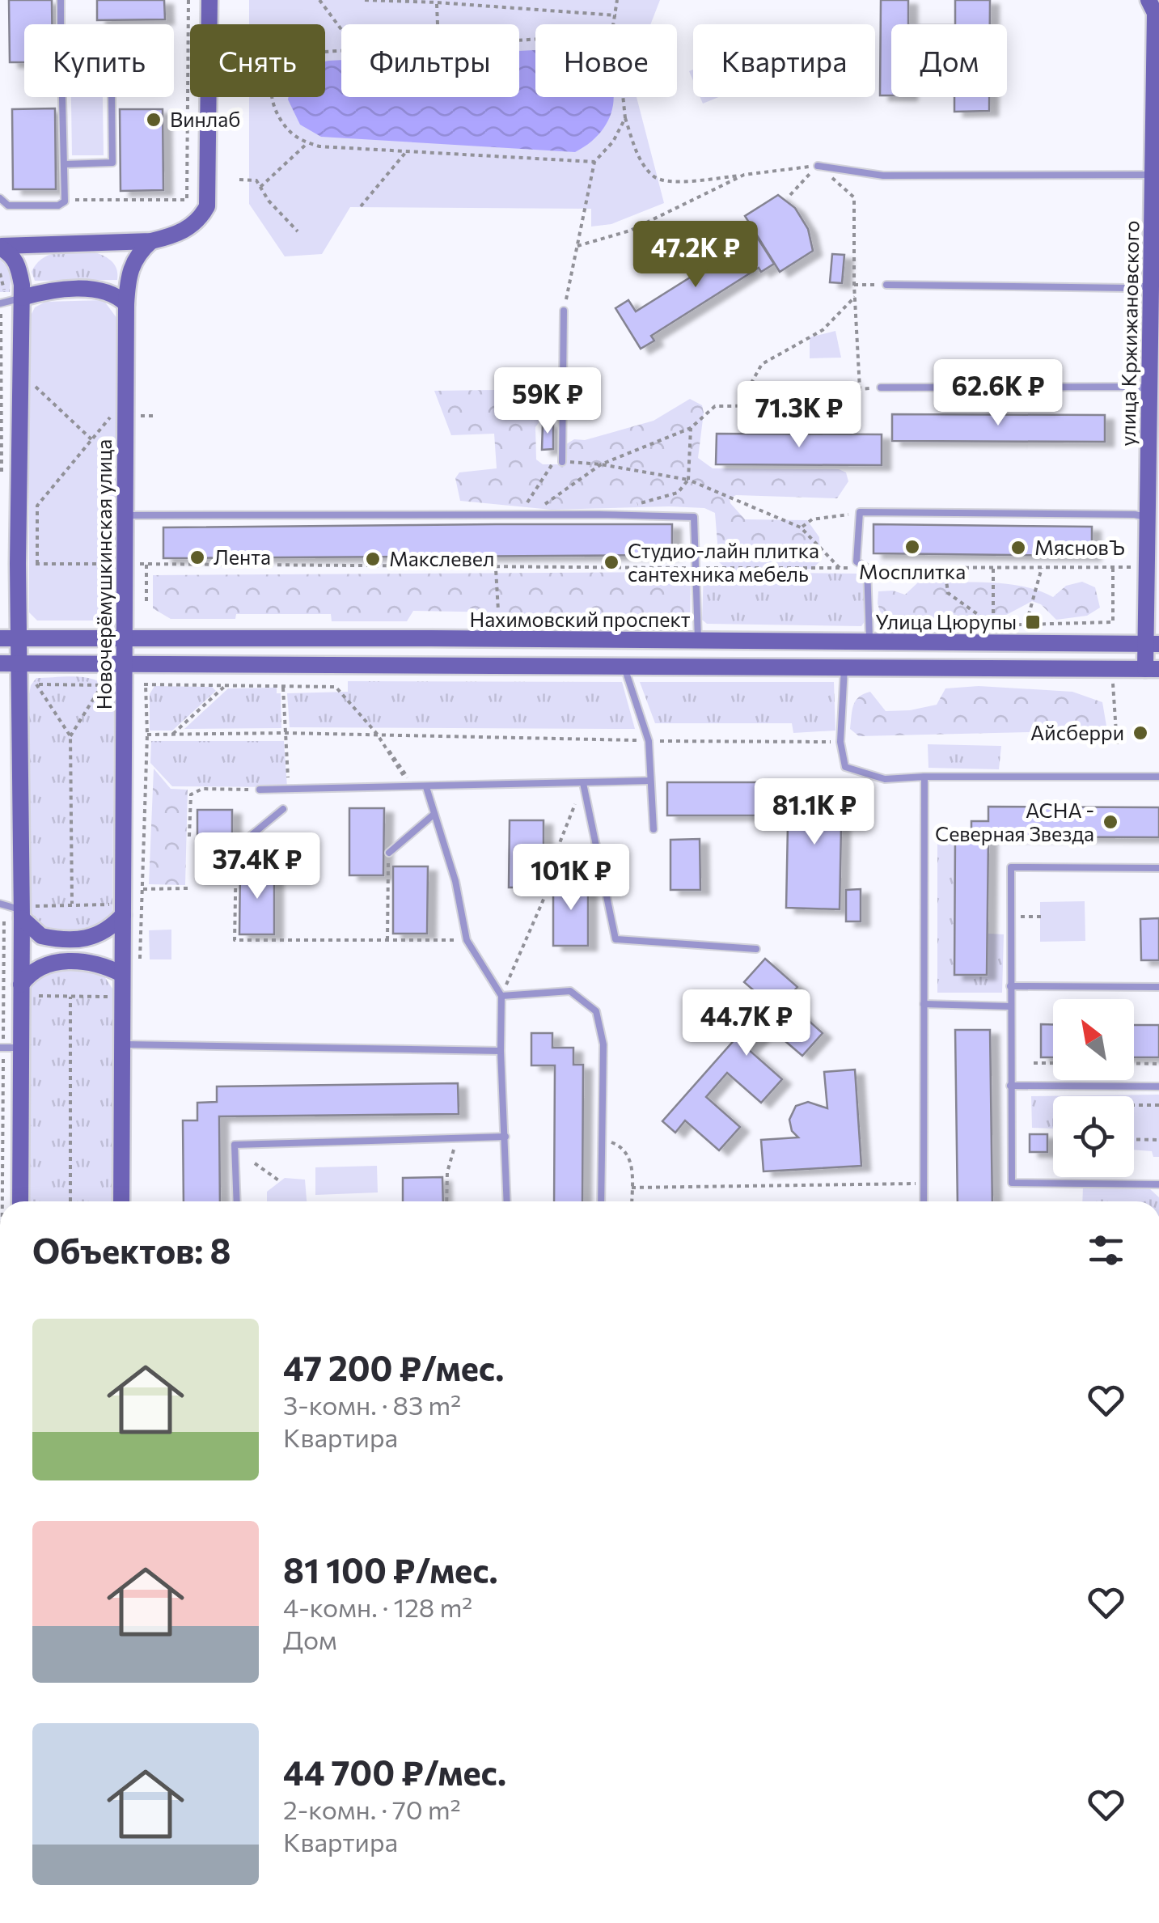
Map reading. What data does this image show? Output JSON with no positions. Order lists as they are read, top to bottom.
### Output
{
  "streets": {
    "street": ["улица Кржижановского", "Новочерёмушкинская улица", "Нахимовский проспект"]
  },
  "crossings": [
    ["улица Кржижановского", "Нахимовский проспект"],
    ["Новочерёмушкинская улица", "Нахимовский проспект"]
  ],
  "places": {
    "other": [
      "Винлаб",
      "Мосплитка",
      "МясновЪ",
      "Лента",
      "Макслевел",
      "Студио-лайн плитка сантехника мебель",
      "Айсберри",
      "АСНА - Северная Звезда"
    ],
    "transit": ["Улица Цюрупы"]
  },
  "north": "top left",
  "page": {
    "chip": [
      "Купить",
      "Снять",
      "Фильтры",
      "Новое",
      "Квартира",
      "Дом"
    ],
    "price": [
      "47.2K ₽",
      "62.6K ₽",
      "59K ₽",
      "71.3K ₽",
      "81.1K ₽",
      "37.4K ₽",
      "101K ₽",
      "44.7K ₽"
    ],
    "heading": "Объектов: 8",
    "list": [
      {
        "name": "47 200 ₽/мес.",
        "note": "3-комн. · 83 m² · Квартира"
      },
      {
        "name": "81 100 ₽/мес.",
        "note": "4-комн. · 128 m² · Дом"
      },
      {
        "name": "44 700 ₽/мес.",
        "note": "2-комн. · 70 m² · Квартира"
      }
    ]
  }
}
